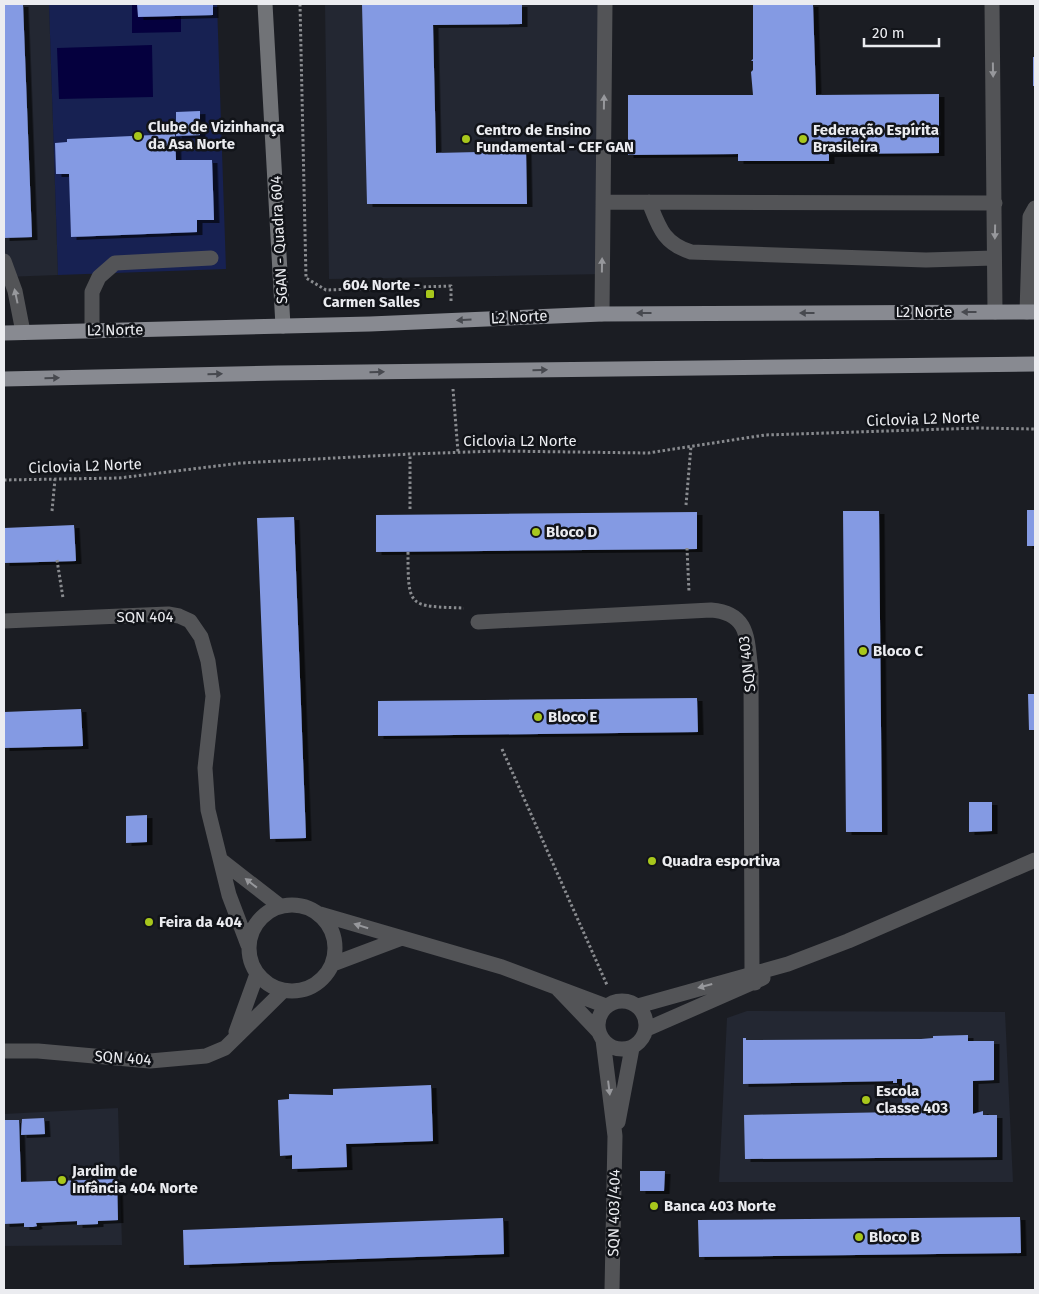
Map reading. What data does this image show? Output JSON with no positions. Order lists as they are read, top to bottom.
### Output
{
  "streets": {
    "main road": ["L2 Norte"],
    "street": [
      "SGAN - Quadra 604",
      "SQN 404",
      "SQN 403",
      "SQN 403/404"
    ],
    "path": ["Ciclovia L2 Norte"]
  },
  "crossings": [
    ["SGAN - Quadra 604", "L2 Norte"]
  ],
  "places": {
    "other": [
      "Clube de Vizinhança da Asa Norte",
      "Centro de Ensino Fundamental - CEF GAN",
      "Federação Espírita Brasileira",
      "Bloco D",
      "Bloco C",
      "Bloco E",
      "Quadra esportiva",
      "Feira da 404",
      "Escola Classe 403",
      "Jardim de Infância 404 Norte",
      "Banca 403 Norte",
      "Bloco B"
    ],
    "transit": ["604 Norte - Carmen Salles"]
  },
  "scale_bar": "20 m"
}
